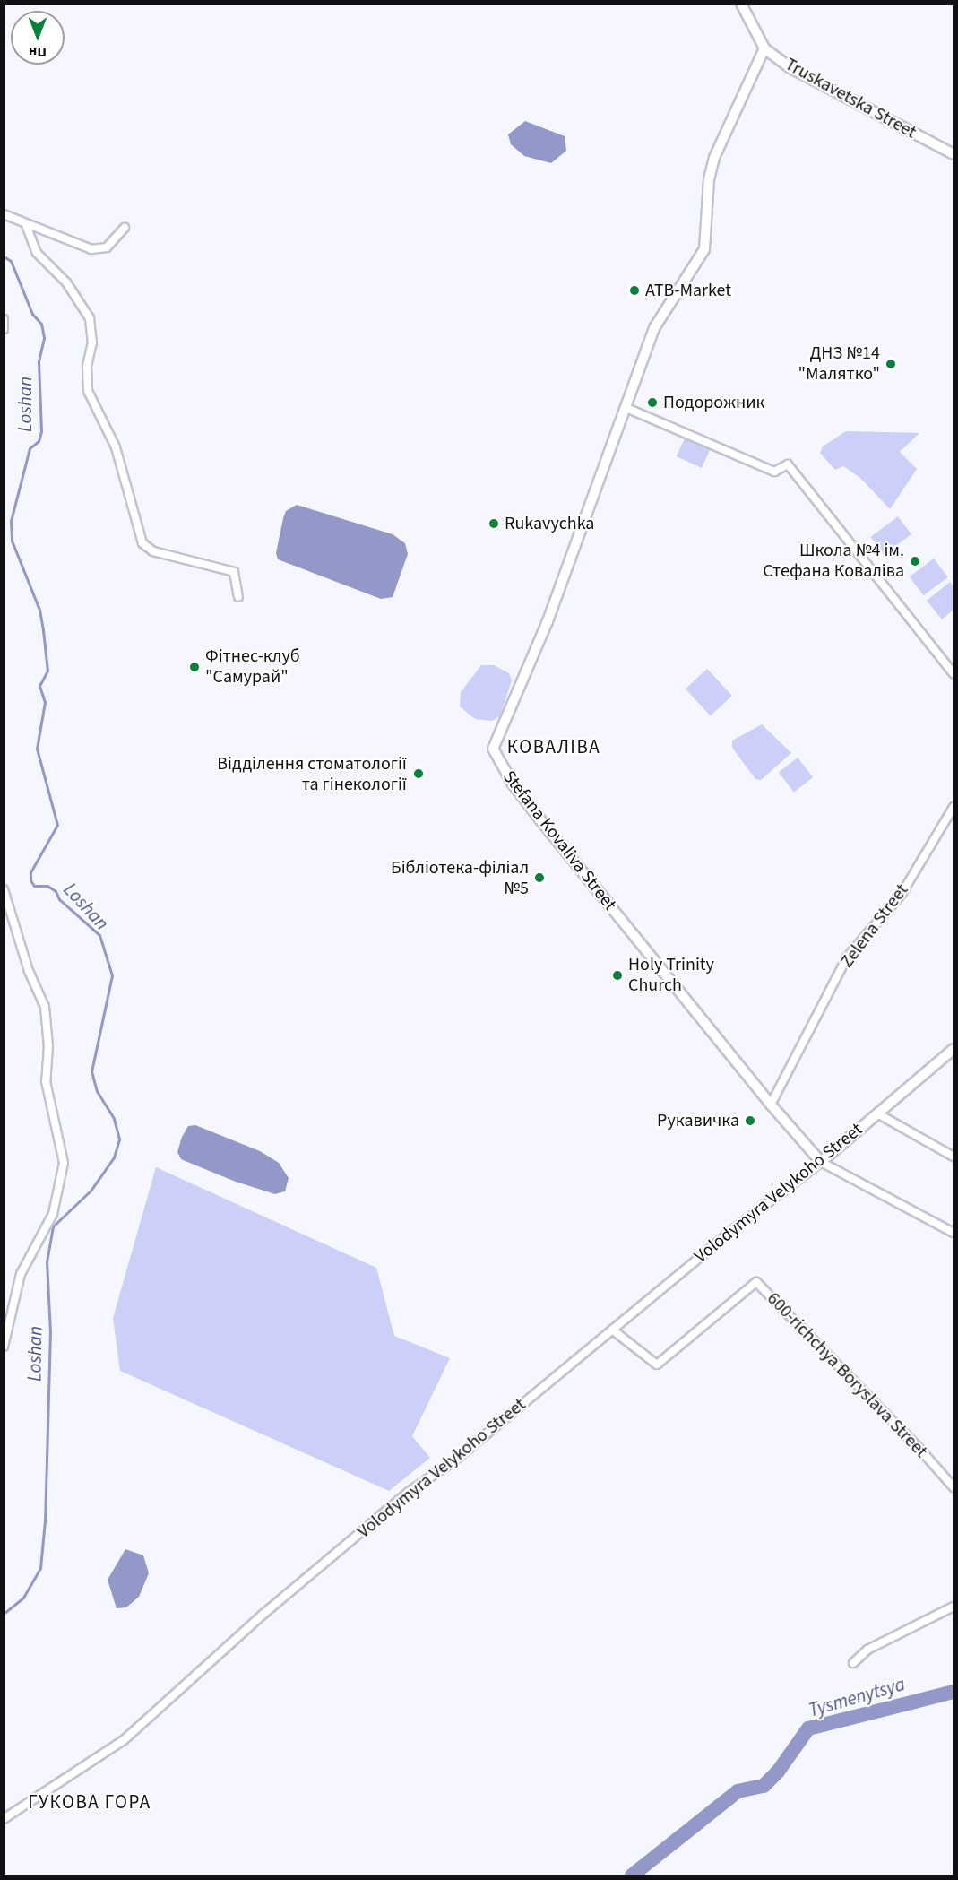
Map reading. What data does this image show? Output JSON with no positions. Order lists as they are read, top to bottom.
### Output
{
  "streets": {
    "street": [
      "Truskavetska Street",
      "Stefana Kovaliva Street",
      "Zelena Street",
      "Volodymyra Velykoho Street",
      "600-richchya Boryslava Street"
    ]
  },
  "crossings": [
    ["Truskavetska Street", "Stefana Kovaliva Street"],
    ["Stefana Kovaliva Street", "Zelena Street"],
    ["Stefana Kovaliva Street", "Volodymyra Velykoho Street"],
    ["Volodymyra Velykoho Street", "600-richchya Boryslava Street"]
  ],
  "districts": ["КОВАЛІВА", "ГУКОВА ГОРА"],
  "water": ["Loshan", "Tysmenytsya"],
  "places": [
    "ATB-Market",
    "ДНЗ №14 \"Малятко\"",
    "Подорожник",
    "Rukavychka",
    "Школа №4 ім. Стефана Коваліва",
    "Фітнес-клуб \"Самурай\"",
    "Відділення стоматології та гінекології",
    "Бібліотека-філіал №5",
    "Holy Trinity Church",
    "Рукавичка"
  ],
  "north": "bottom"
}
